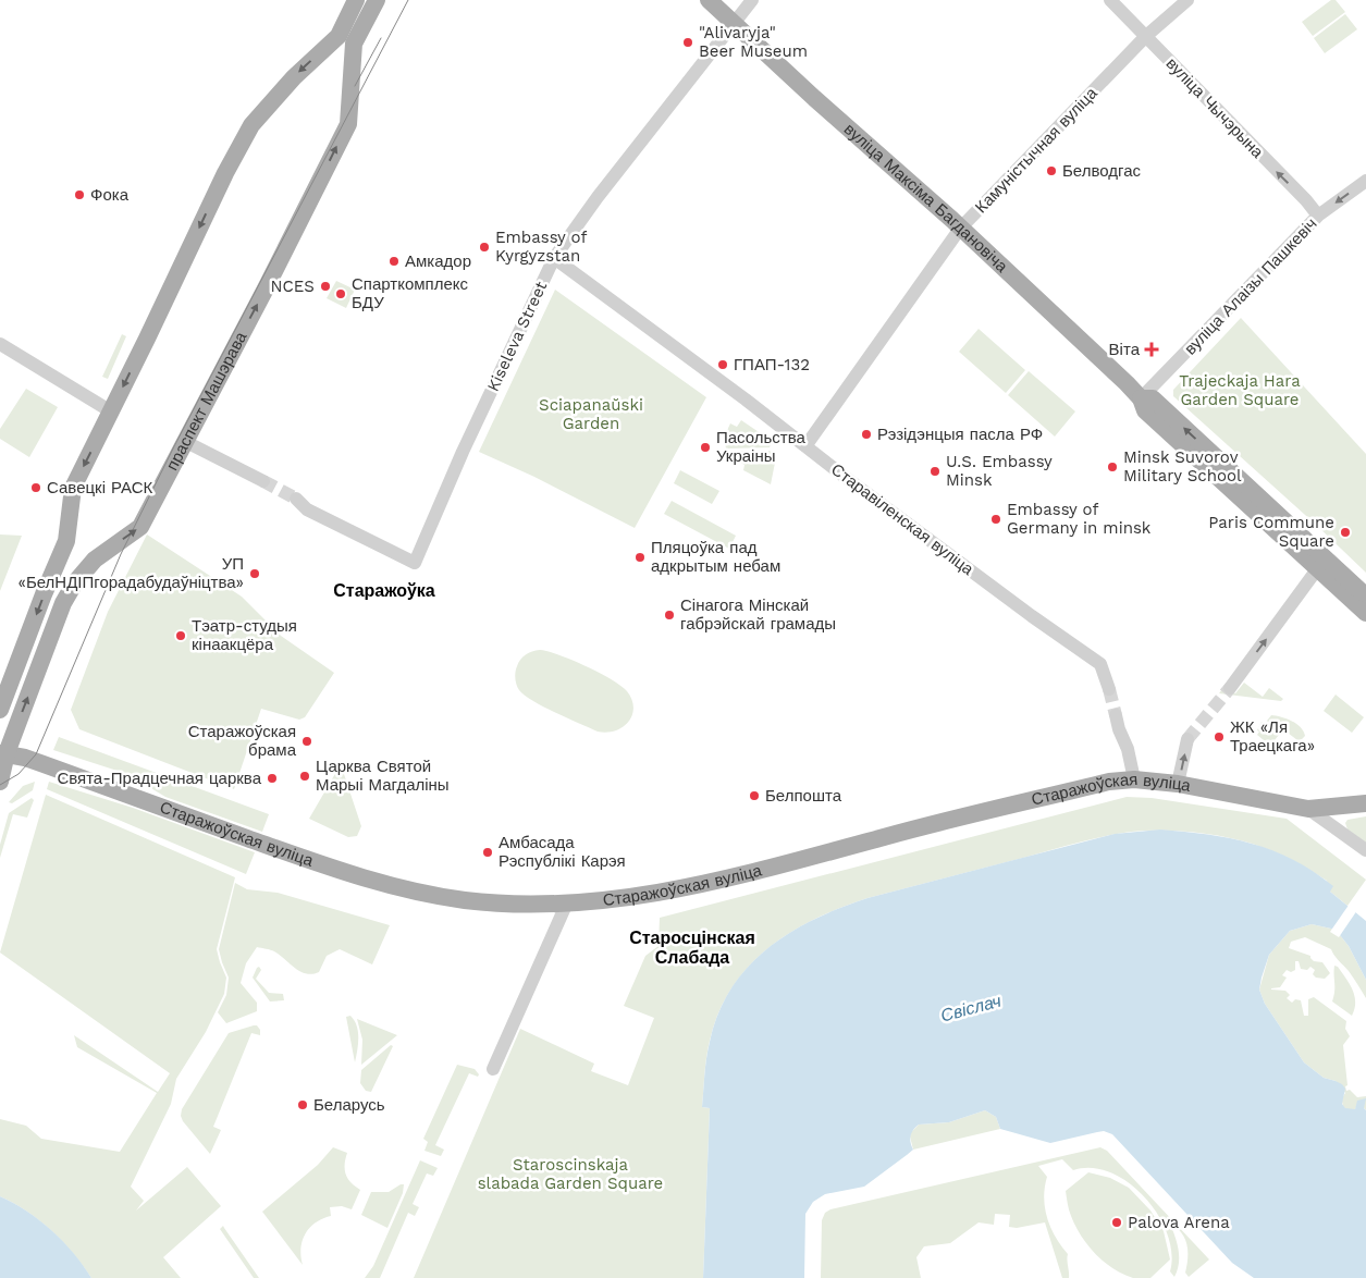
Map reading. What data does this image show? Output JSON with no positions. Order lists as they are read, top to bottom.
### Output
{
  "streets": {
    "main road": ["вуліца Максіма Багдановіча", "праспект Машэрава", "Старажоўская вуліца"],
    "street": [
      "вуліца Чычэрына",
      "Камуністычная вуліца",
      "вуліца Алаізы Пашкевіч",
      "Kiseleva Street",
      "Старавіленская вуліца"
    ]
  },
  "crossings": [
    ["вуліца Чычэрына", "Камуністычная вуліца"],
    ["вуліца Чычэрына", "вуліца Алаізы Пашкевіч"],
    ["Камуністычная вуліца", "вуліца Максіма Багдановіча"],
    ["Камуністычная вуліца", "Старавіленская вуліца"],
    ["вуліца Максіма Багдановіча", "вуліца Алаізы Пашкевіч"],
    ["вуліца Максіма Багдановіча", "Kiseleva Street"],
    ["Kiseleva Street", "Старавіленская вуліца"],
    ["праспект Машэрава", "Старажоўская вуліца"]
  ],
  "one_way": ["вуліца Чычэрына"],
  "districts": ["Старажоўка", "Старосцінская Слабада"],
  "water": ["Свіслач"],
  "parks": ["Trajeckaja Hara Garden Square", "Sciapanaŭski Garden", "Staroscinskaja slabada Garden Square"],
  "places": {
    "other": [
      "\"Alivaryja\" Beer Museum",
      "Белводгас",
      "Фока",
      "Embassy of Kyrgyzstan",
      "Амкадор",
      "NCES",
      "Спарткомплекс БДУ",
      "ГПАП-132",
      "Рэзідэнцыя пасла РФ",
      "Пасольства Украіны",
      "Minsk Suvorov Military School",
      "U.S. Embassy Minsk",
      "Савецкі РАСК",
      "Embassy of Germany in minsk",
      "Paris Commune Square",
      "Пляцоўка пад адкрытым небам",
      "УП «БелНДІПгорадабудаўніцтва»",
      "Сінагога Мінскай габрэйскай грамады",
      "Тэатр-студыя кінаакцёра",
      "ЖК «Ля Траецкага»",
      "Старажоўская брама",
      "Царква Святой Марыі Магдаліны",
      "Свята-Прадцечная царква",
      "Белпошта",
      "Амбасада Рэспублікі Карэя",
      "Беларусь",
      "Palova Arena"
    ],
    "health": ["Віта"]
  }
}
